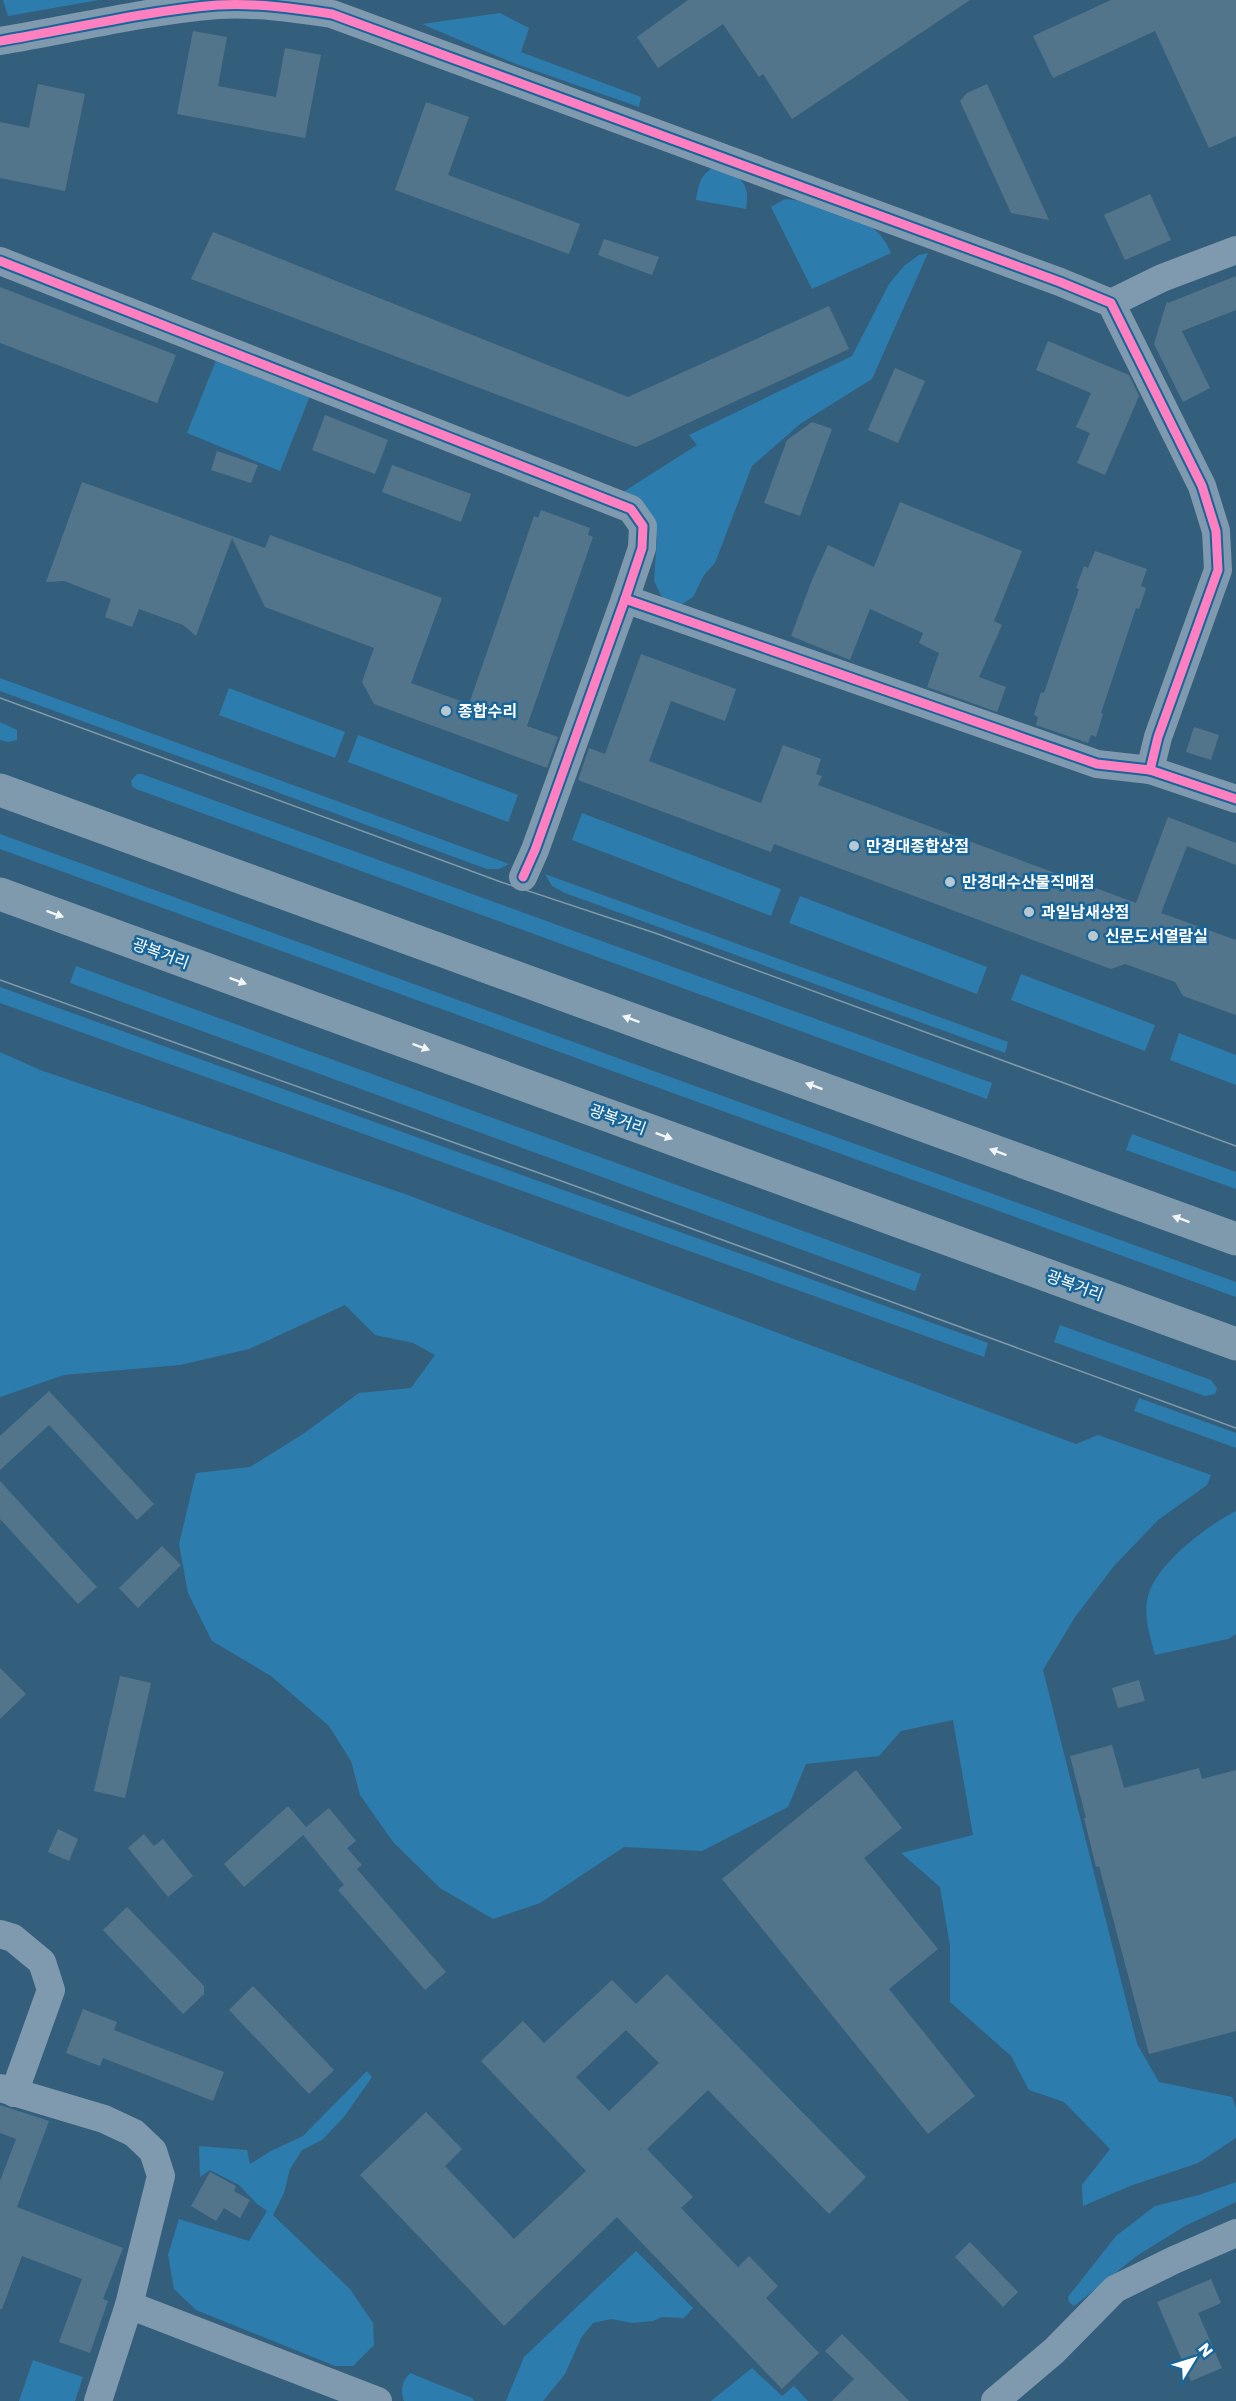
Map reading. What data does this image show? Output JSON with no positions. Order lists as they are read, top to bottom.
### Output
{
  "streets": {
    "highway": ["광복거리"]
  },
  "places": [
    "종합수리",
    "만경대종합상점",
    "만경대수산물직매점",
    "과일남새상점",
    "신문도서열람실"
  ],
  "north": "top right"
}
